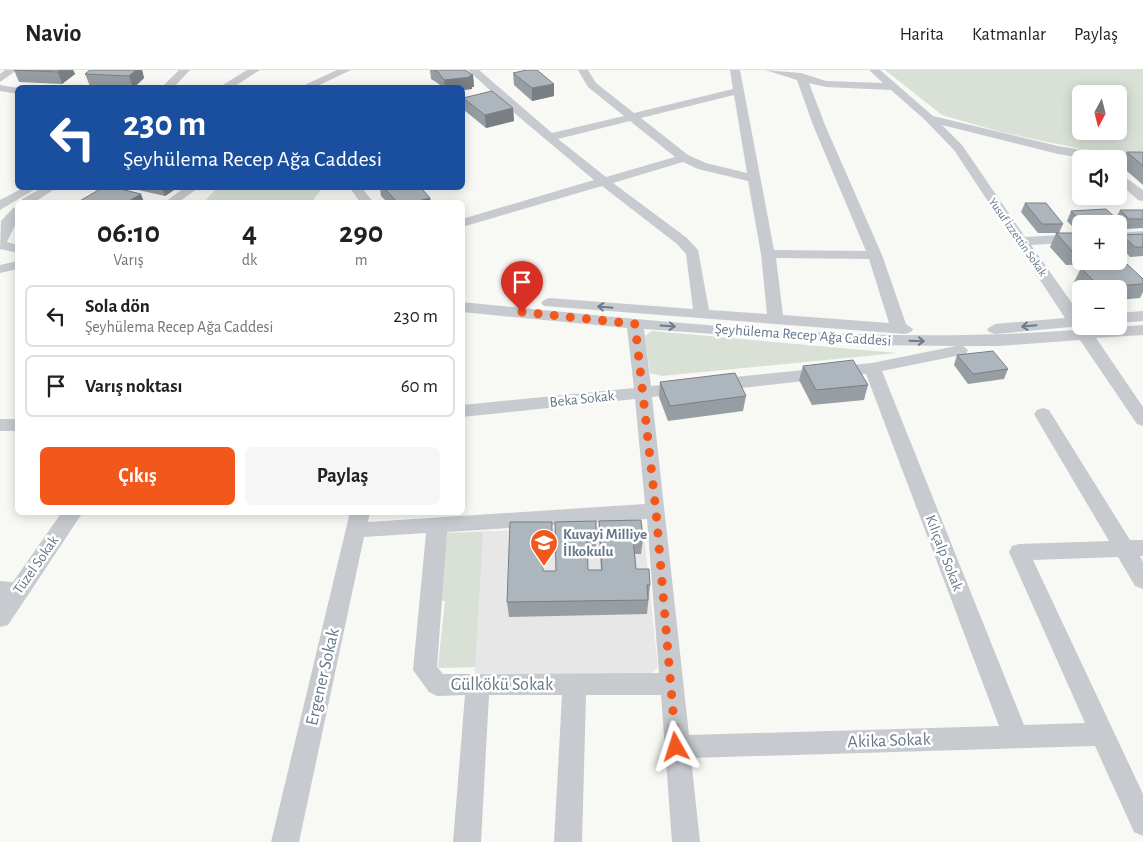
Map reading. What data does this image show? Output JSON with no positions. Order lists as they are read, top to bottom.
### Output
{
  "streets": {
    "street": [
      "Yusuf İzzettin Sokak",
      "Şeyhülema Recep Ağa Caddesi",
      "Beka Sokak",
      "Kılıçalp Sokak",
      "Tüzel Sokak",
      "Ergener Sokak",
      "Gülkökü Sokak",
      "Akika Sokak"
    ]
  },
  "crossings": [
    ["Şeyhülema Recep Ağa Caddesi", "Beka Sokak"],
    ["Beka Sokak", "Kılıçalp Sokak"],
    ["Kılıçalp Sokak", "Akika Sokak"]
  ],
  "places": {
    "school or university": ["Kuvayi Milliye İlkokulu"]
  },
  "north": "bottom",
  "page": {
    "header": "Navio",
    "nav": ["Harita", "Katmanlar", "Paylaş"],
    "map_buttons": ["+", "−"],
    "turn": ["230 m", "Şeyhülema Recep Ağa Caddesi"],
    "eta": [
      "06:10",
      "Varış",
      "4",
      "dk",
      "290",
      "m"
    ],
    "list": [
      {
        "name": "Sola dön",
        "note": "Şeyhülema Recep Ağa Caddesi",
        "value": "230 m"
      },
      {
        "name": "Varış noktası",
        "value": "60 m"
      }
    ],
    "buttons": ["Çıkış", "Paylaş"]
  }
}
